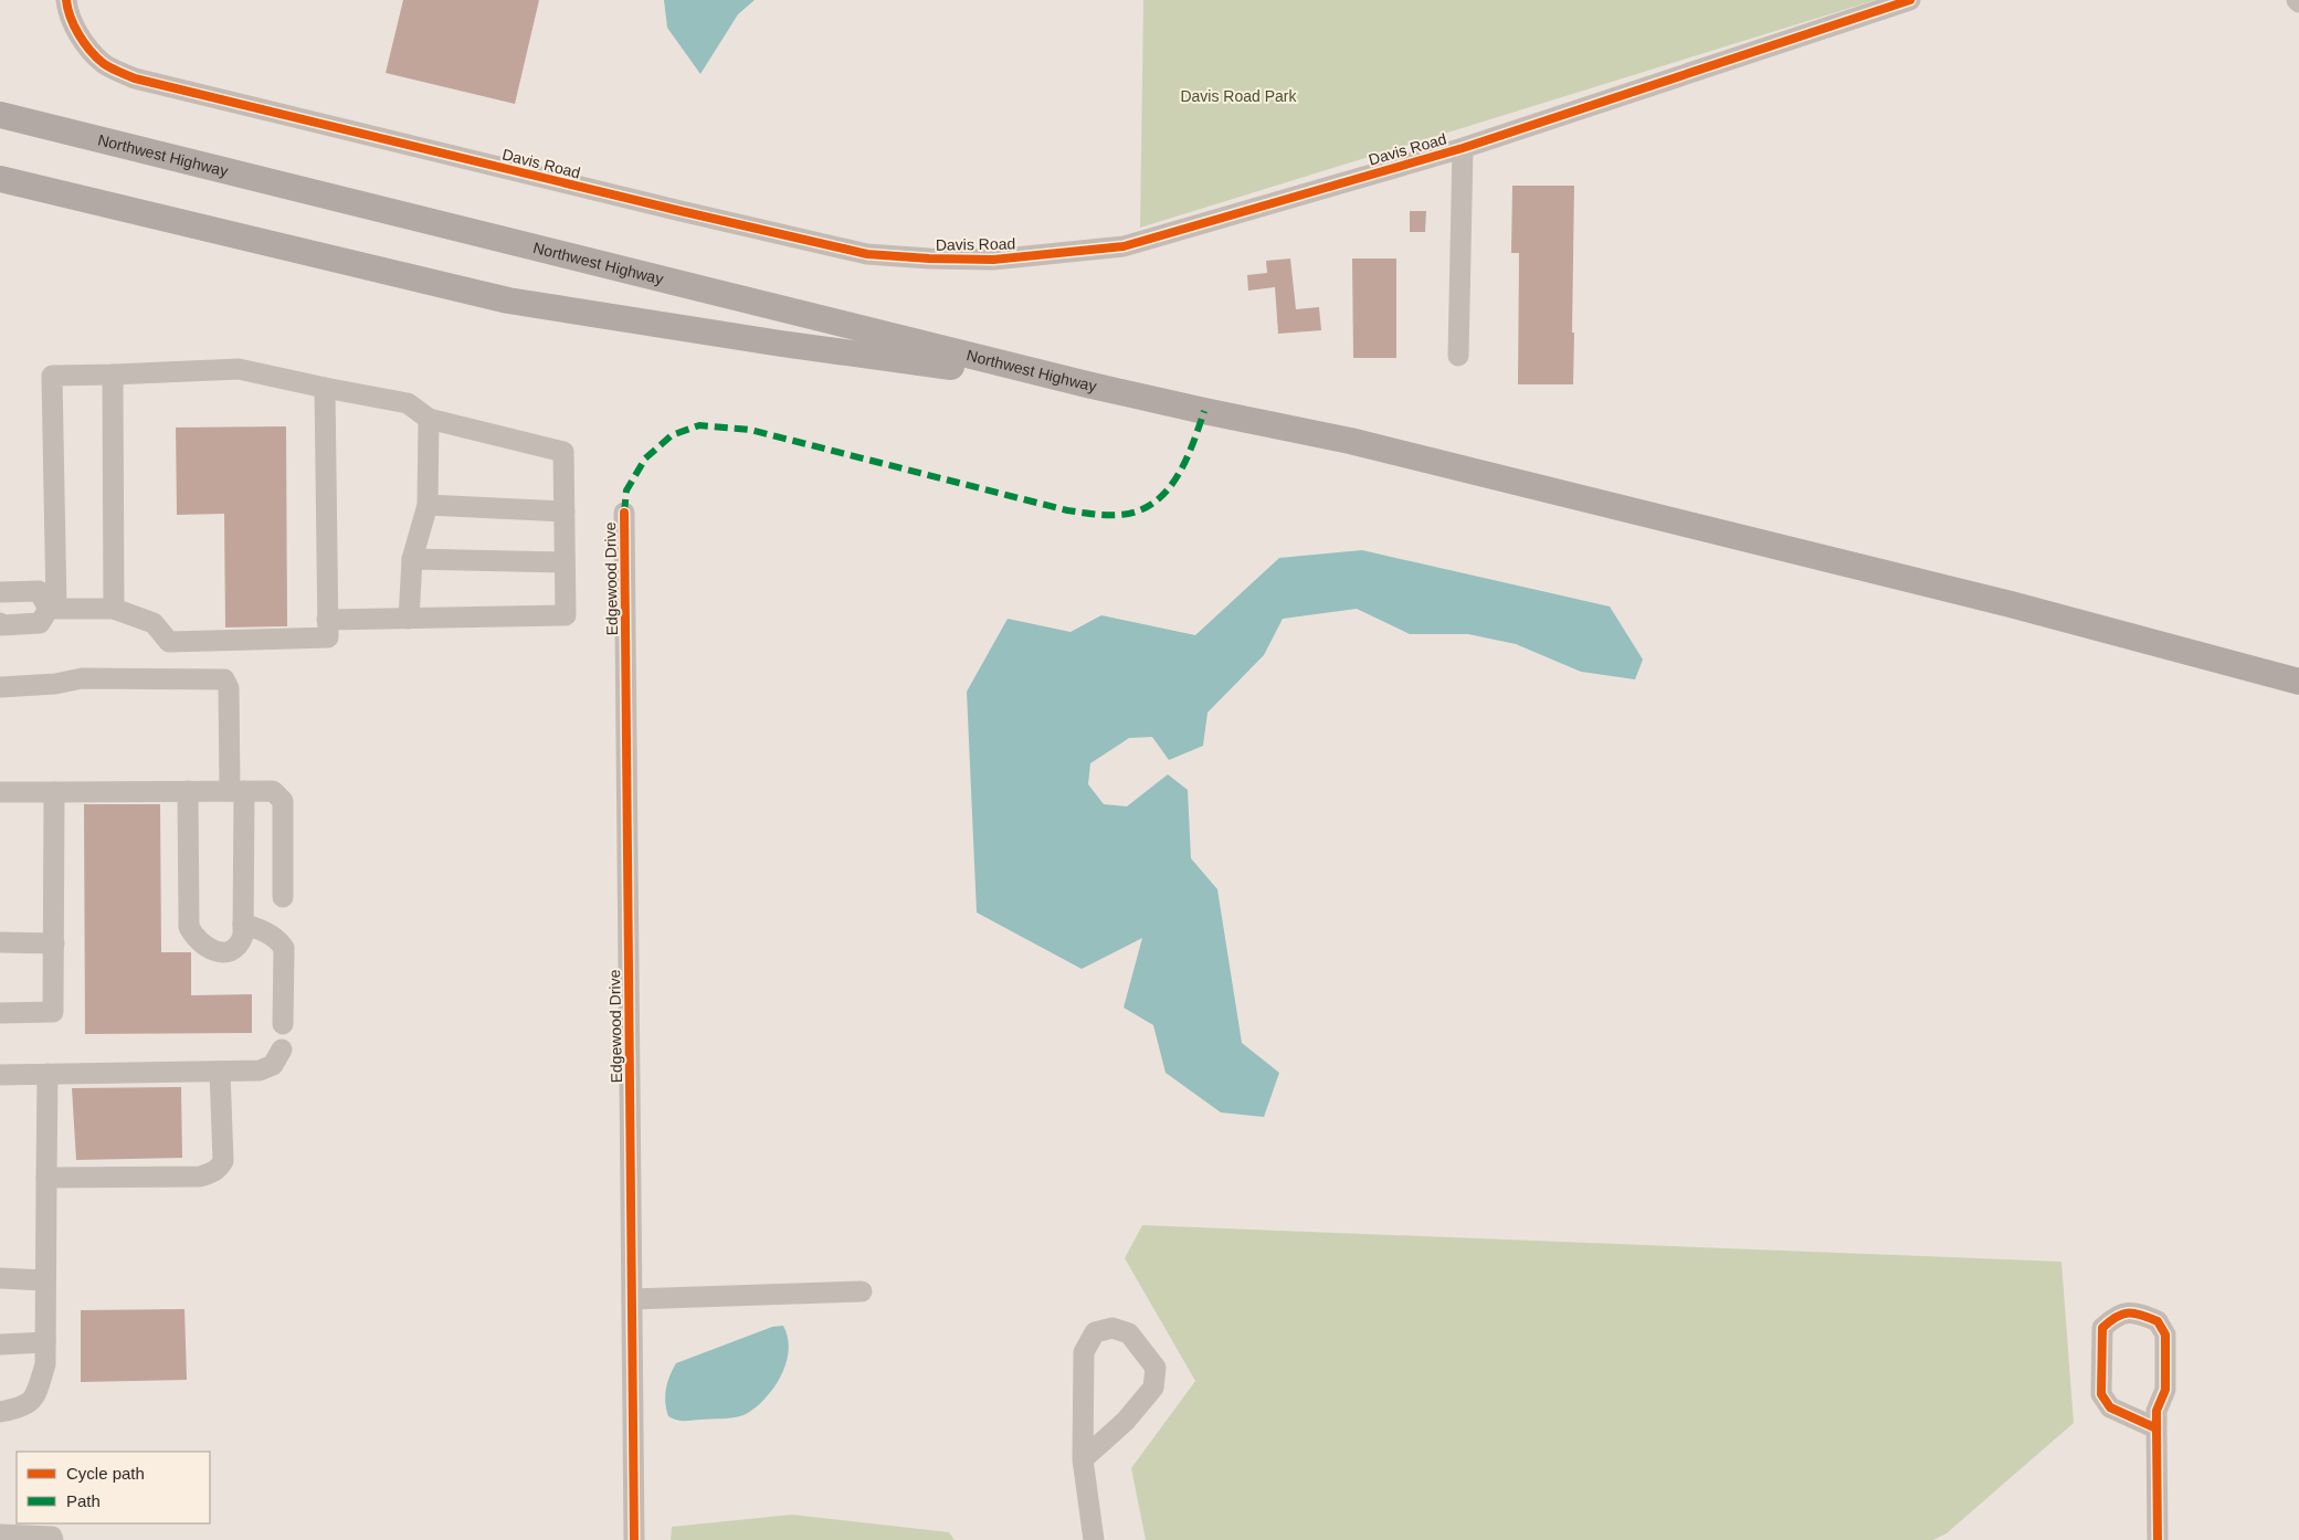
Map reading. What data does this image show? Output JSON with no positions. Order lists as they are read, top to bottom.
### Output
{
  "streets": {
    "main road": ["Northwest Highway"],
    "street": ["Davis Road", "Edgewood Drive"]
  },
  "parks": ["Davis Road Park"],
  "legend": ["Cycle path", "Path"]
}
